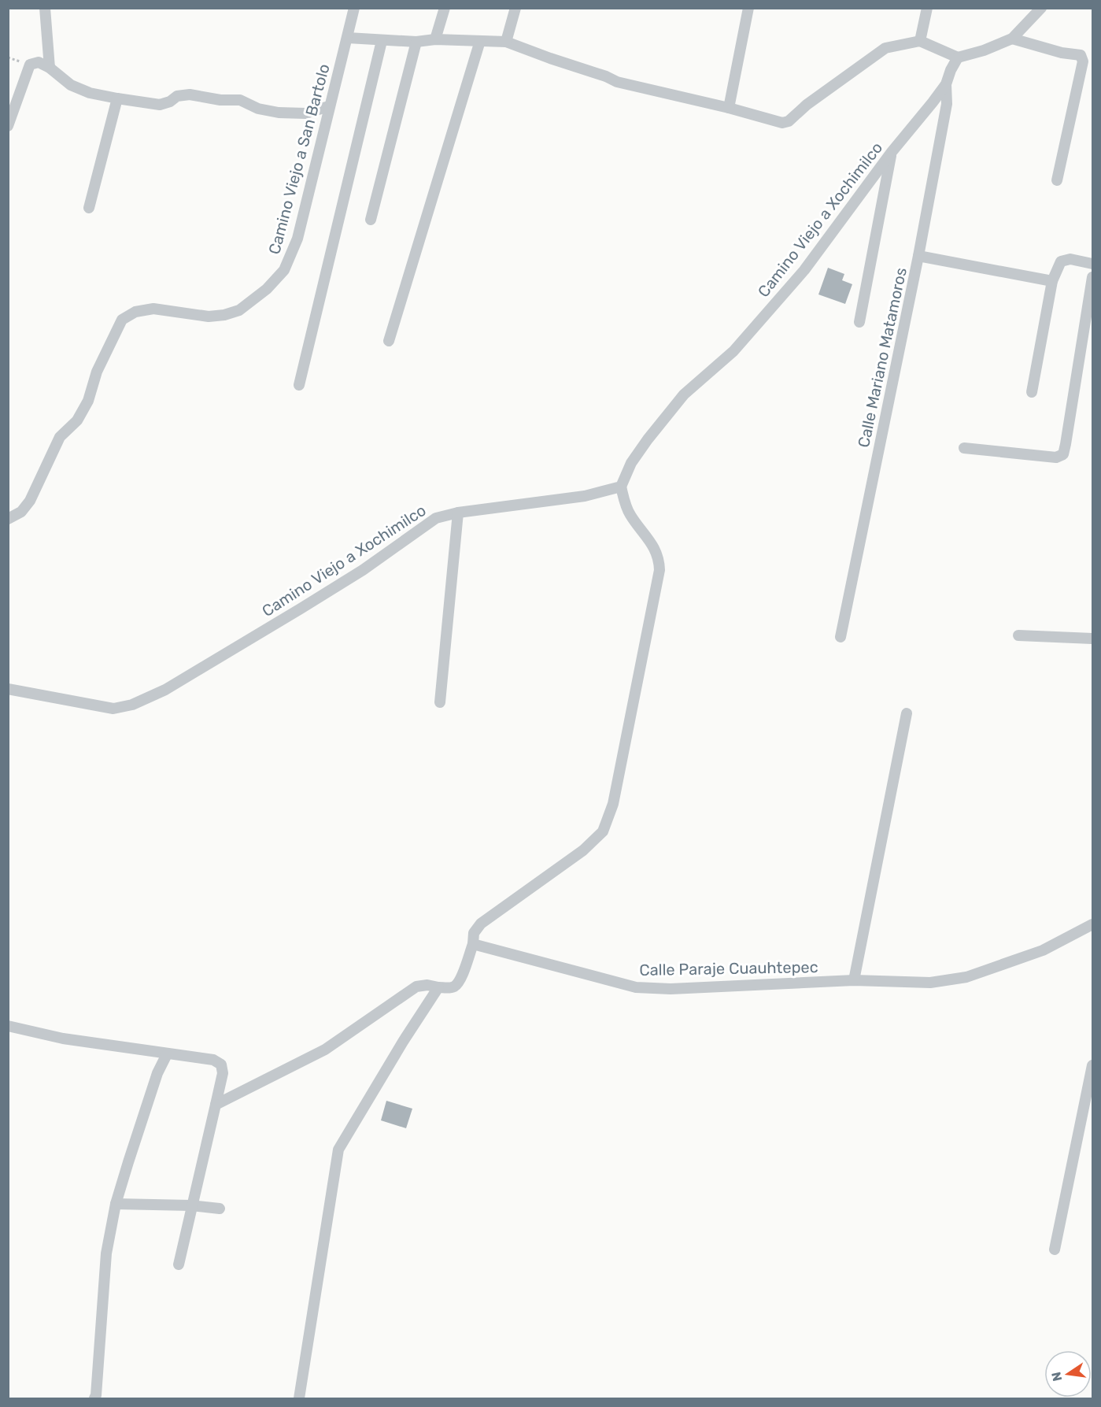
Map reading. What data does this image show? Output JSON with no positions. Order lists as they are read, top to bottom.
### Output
{
  "streets": {
    "street": [
      "Camino Viejo a San Bartolo",
      "Camino Viejo a Xochimilco",
      "Calle Mariano Matamoros",
      "Calle Paraje Cuauhtepec"
    ]
  },
  "crossings": [
    ["Camino Viejo a Xochimilco", "Calle Mariano Matamoros"]
  ],
  "north": "left"
}
